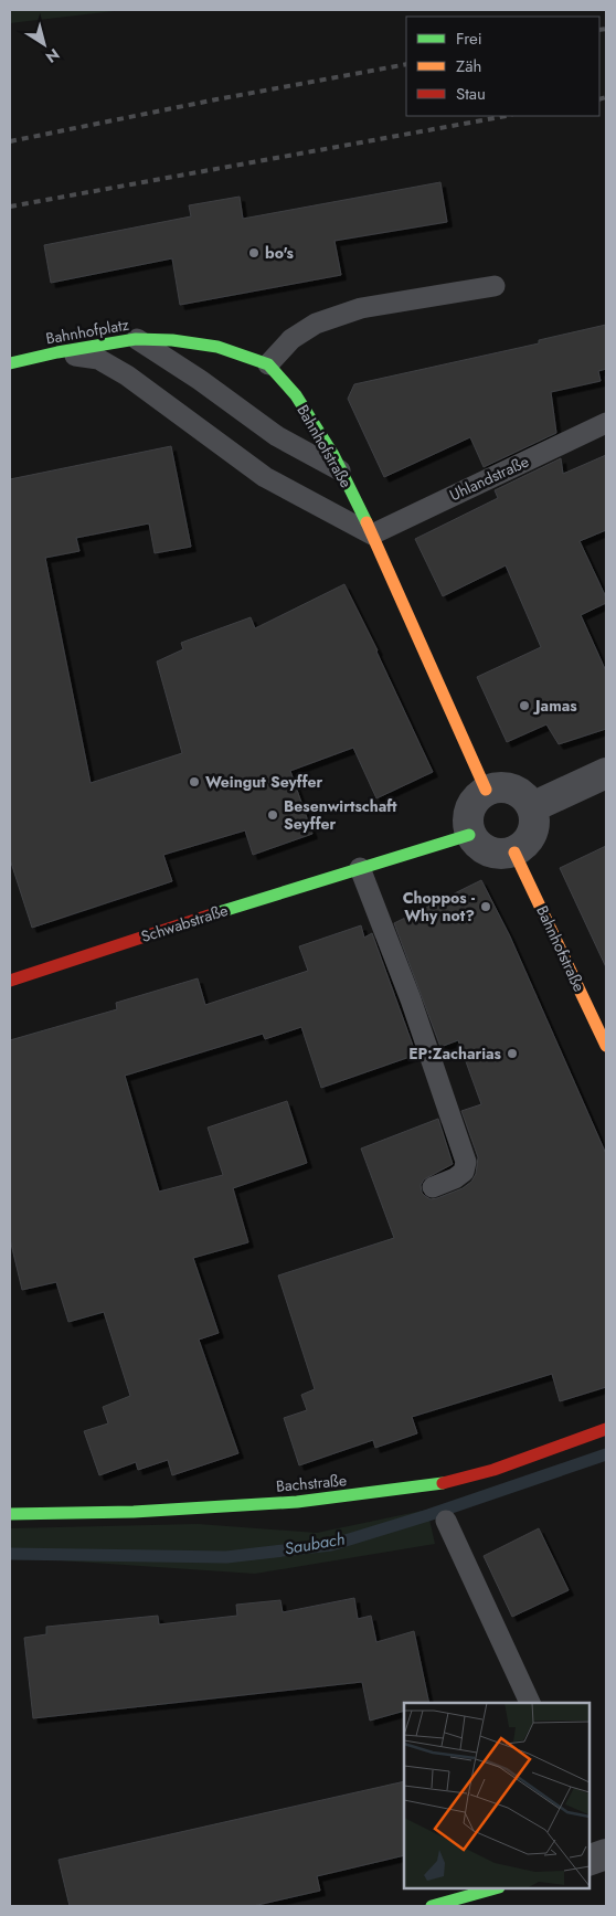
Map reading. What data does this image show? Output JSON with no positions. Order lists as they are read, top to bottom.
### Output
{
  "streets": {
    "street": [
      "Bahnhofplatz",
      "Bahnhofstraße",
      "Schwabstraße",
      "Bachstraße"
    ],
    "lane": ["Uhlandstraße"]
  },
  "crossings": [
    ["Bahnhofplatz", "Bahnhofstraße"],
    ["Bahnhofstraße", "Uhlandstraße"],
    ["Bahnhofstraße", "Schwabstraße"]
  ],
  "water": ["Saubach"],
  "places": [
    "bo's",
    "Jamas",
    "Weingut Seyffer",
    "Besenwirtschaft Seyffer",
    "Choppos - Why not?",
    "EP:Zacharias"
  ],
  "legend": ["Frei", "Zäh", "Stau"],
  "north": "bottom right"
}
